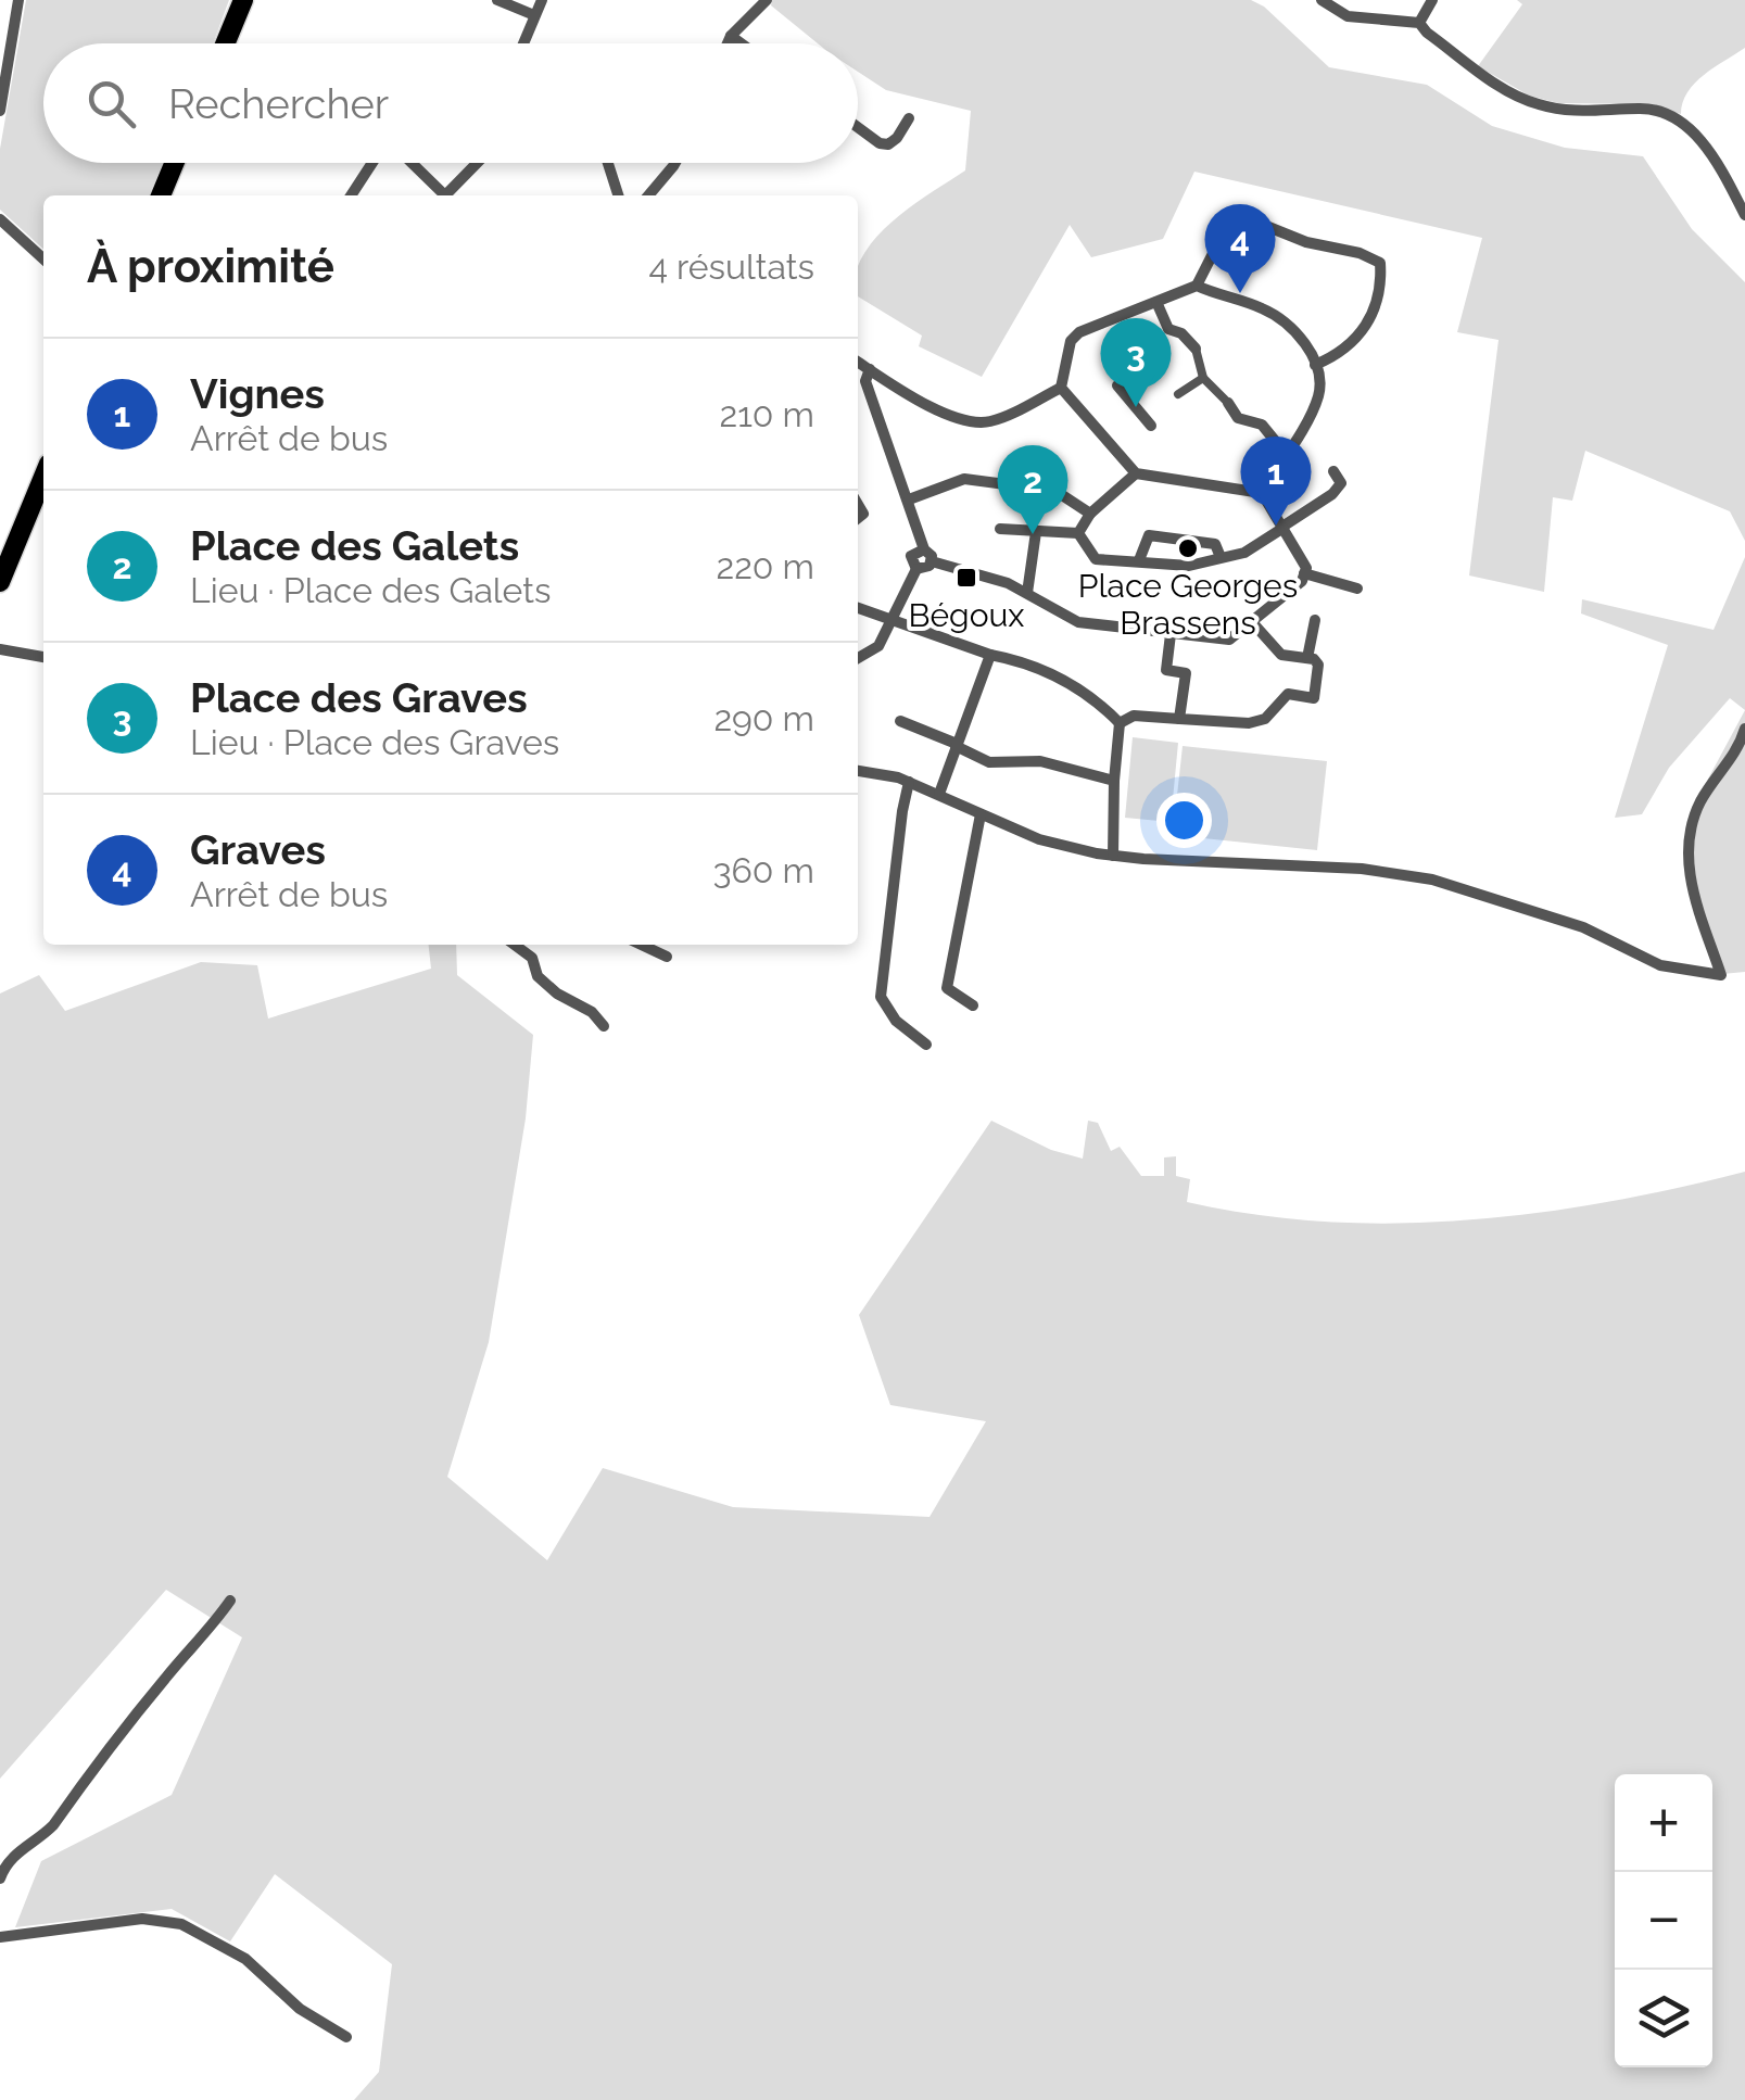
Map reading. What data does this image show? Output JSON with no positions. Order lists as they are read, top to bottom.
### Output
{
  "places": {
    "other": ["Place Georges Brassens"],
    "transit": ["Bégoux"]
  },
  "page": {
    "search": "Rechercher",
    "heading": ["À proximité", "4 résultats"],
    "pins": [
      "4",
      "3",
      "1",
      "2"
    ],
    "list": [
      {
        "mark": "1",
        "name": "Vignes",
        "note": "Arrêt de bus",
        "value": "210 m"
      },
      {
        "mark": "2",
        "name": "Place des Galets",
        "note": "Lieu · Place des Galets",
        "value": "220 m"
      },
      {
        "mark": "3",
        "name": "Place des Graves",
        "note": "Lieu · Place des Graves",
        "value": "290 m"
      },
      {
        "mark": "4",
        "name": "Graves",
        "note": "Arrêt de bus",
        "value": "360 m"
      }
    ],
    "map_buttons": ["+", "−"]
  }
}
